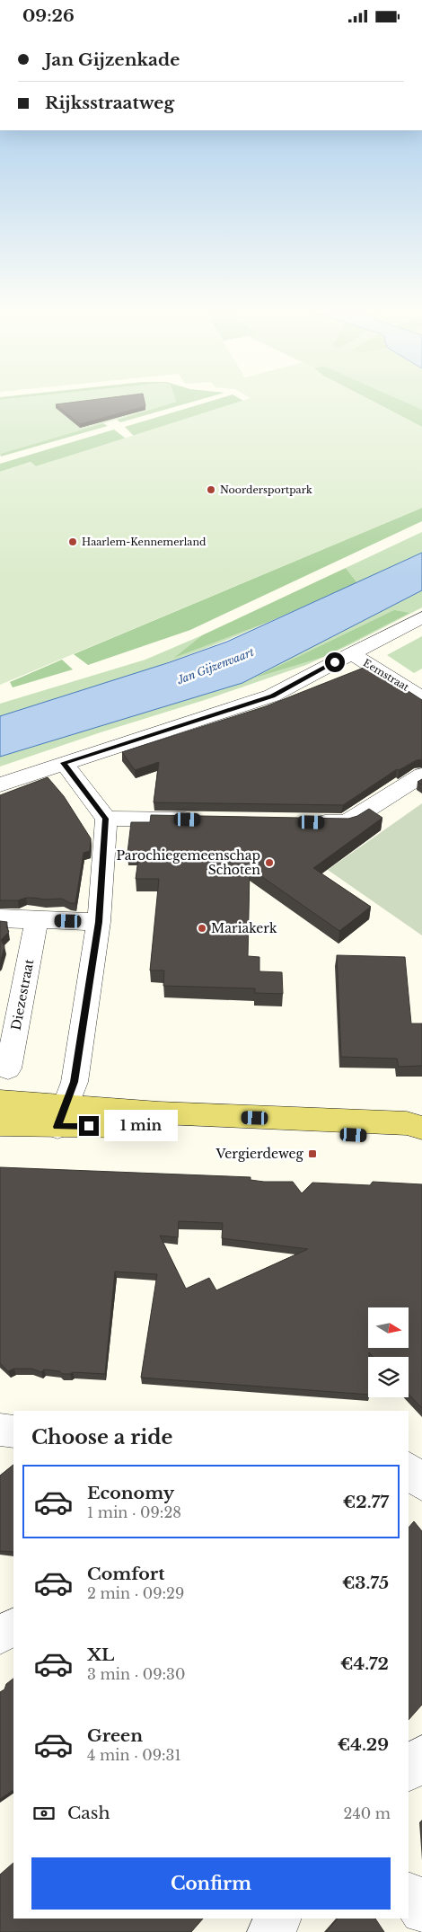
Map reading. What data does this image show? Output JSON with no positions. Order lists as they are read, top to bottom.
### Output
{
  "streets": {
    "street": ["Eemstraat", "Diezestraat"]
  },
  "water": ["Jan Gijzenvaart"],
  "places": {
    "other": [
      "Noordersportpark",
      "Haarlem-Kennemerland",
      "Parochiegemeenschap Schoten",
      "Mariakerk"
    ],
    "transit": ["Vergierdeweg"]
  },
  "north": "right",
  "page": {
    "status": "09:26",
    "banner": ["Jan Gijzenkade", "Rijksstraatweg"],
    "bubble": "1 min",
    "heading": "Choose a ride",
    "list": [
      {
        "name": "Economy",
        "note": "1 min · 09:28",
        "value": "€2.77"
      },
      {
        "name": "Comfort",
        "note": "2 min · 09:29",
        "value": "€3.75"
      },
      {
        "name": "XL",
        "note": "3 min · 09:30",
        "value": "€4.72"
      },
      {
        "name": "Green",
        "note": "4 min · 09:31",
        "value": "€4.29"
      }
    ],
    "pay": ["Cash", "240 m"],
    "buttons": "Confirm"
  }
}
